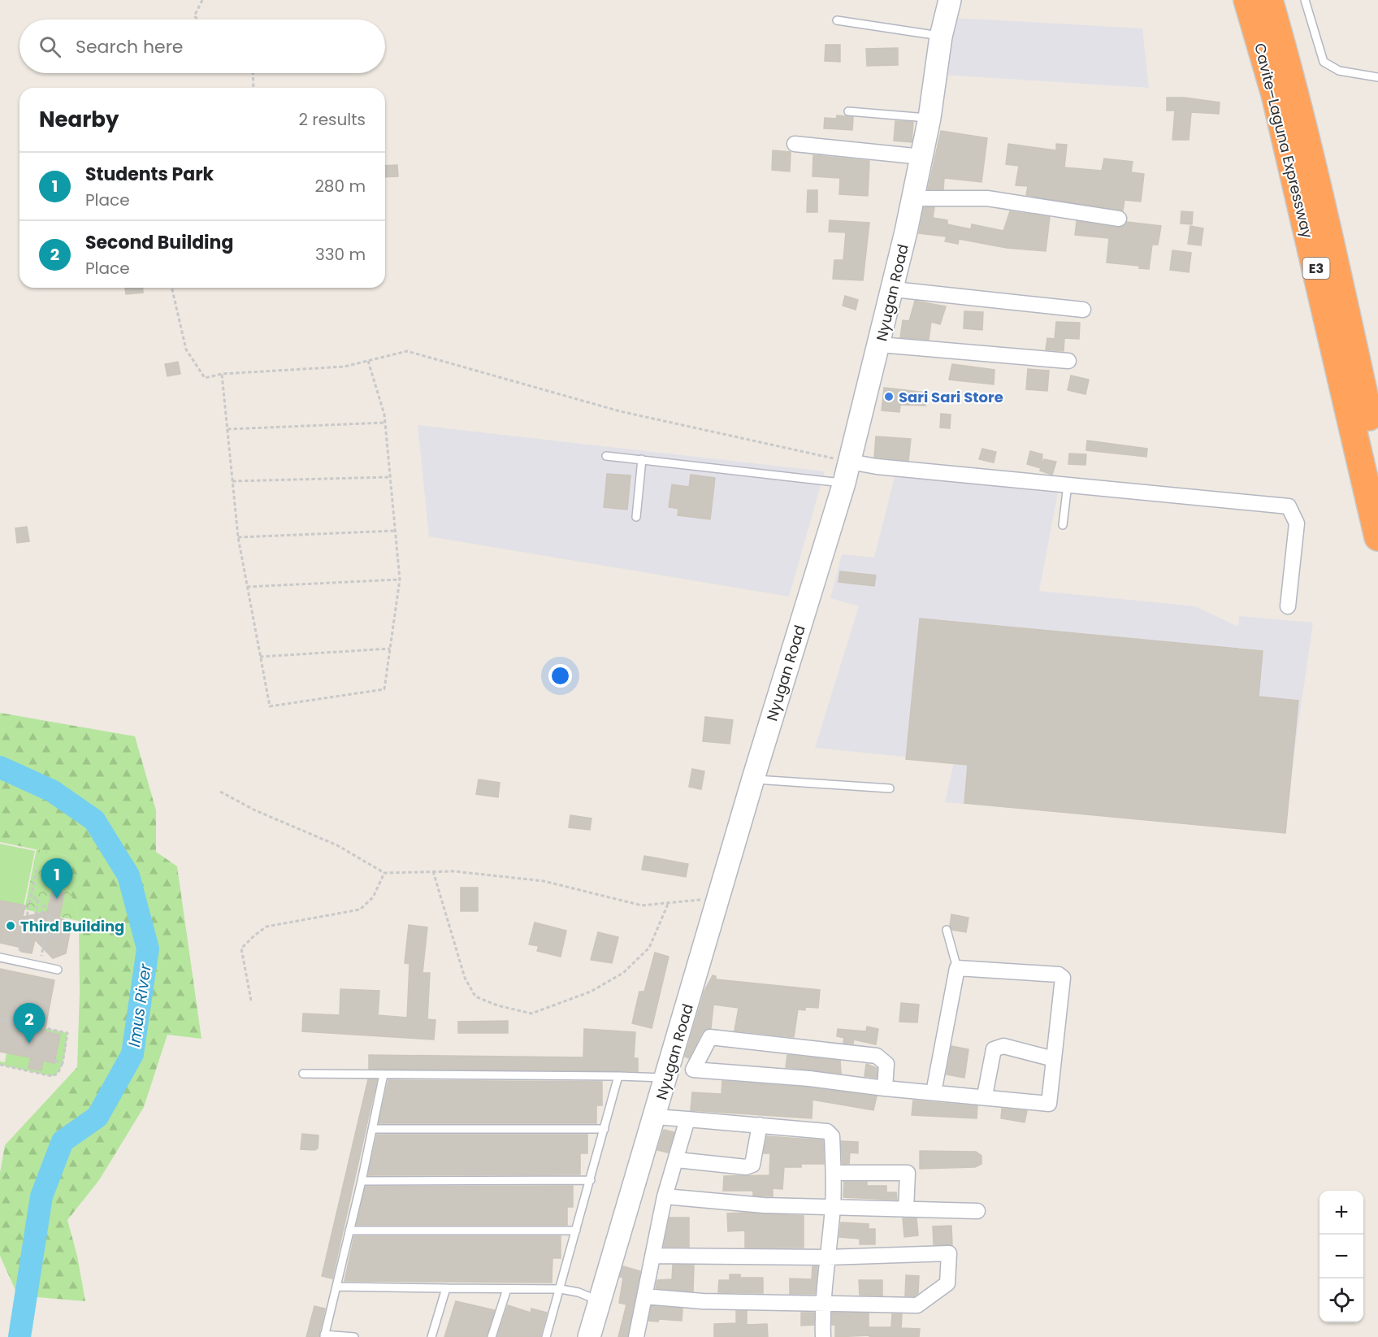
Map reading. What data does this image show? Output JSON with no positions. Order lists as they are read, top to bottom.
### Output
{
  "streets": {
    "highway": ["Cavite–Laguna Expressway", "E3"],
    "main road": ["Nyugan Road"]
  },
  "water": ["Imus River"],
  "places": ["Sari Sari Store", "Third Building"],
  "page": {
    "search": "Search here",
    "heading": ["Nearby", "2 results"],
    "list": [
      {
        "mark": "1",
        "name": "Students Park",
        "note": "Place",
        "value": "280 m"
      },
      {
        "mark": "2",
        "name": "Second Building",
        "note": "Place",
        "value": "330 m"
      }
    ],
    "pins": ["1", "2"],
    "map_buttons": ["+", "−"]
  }
}
